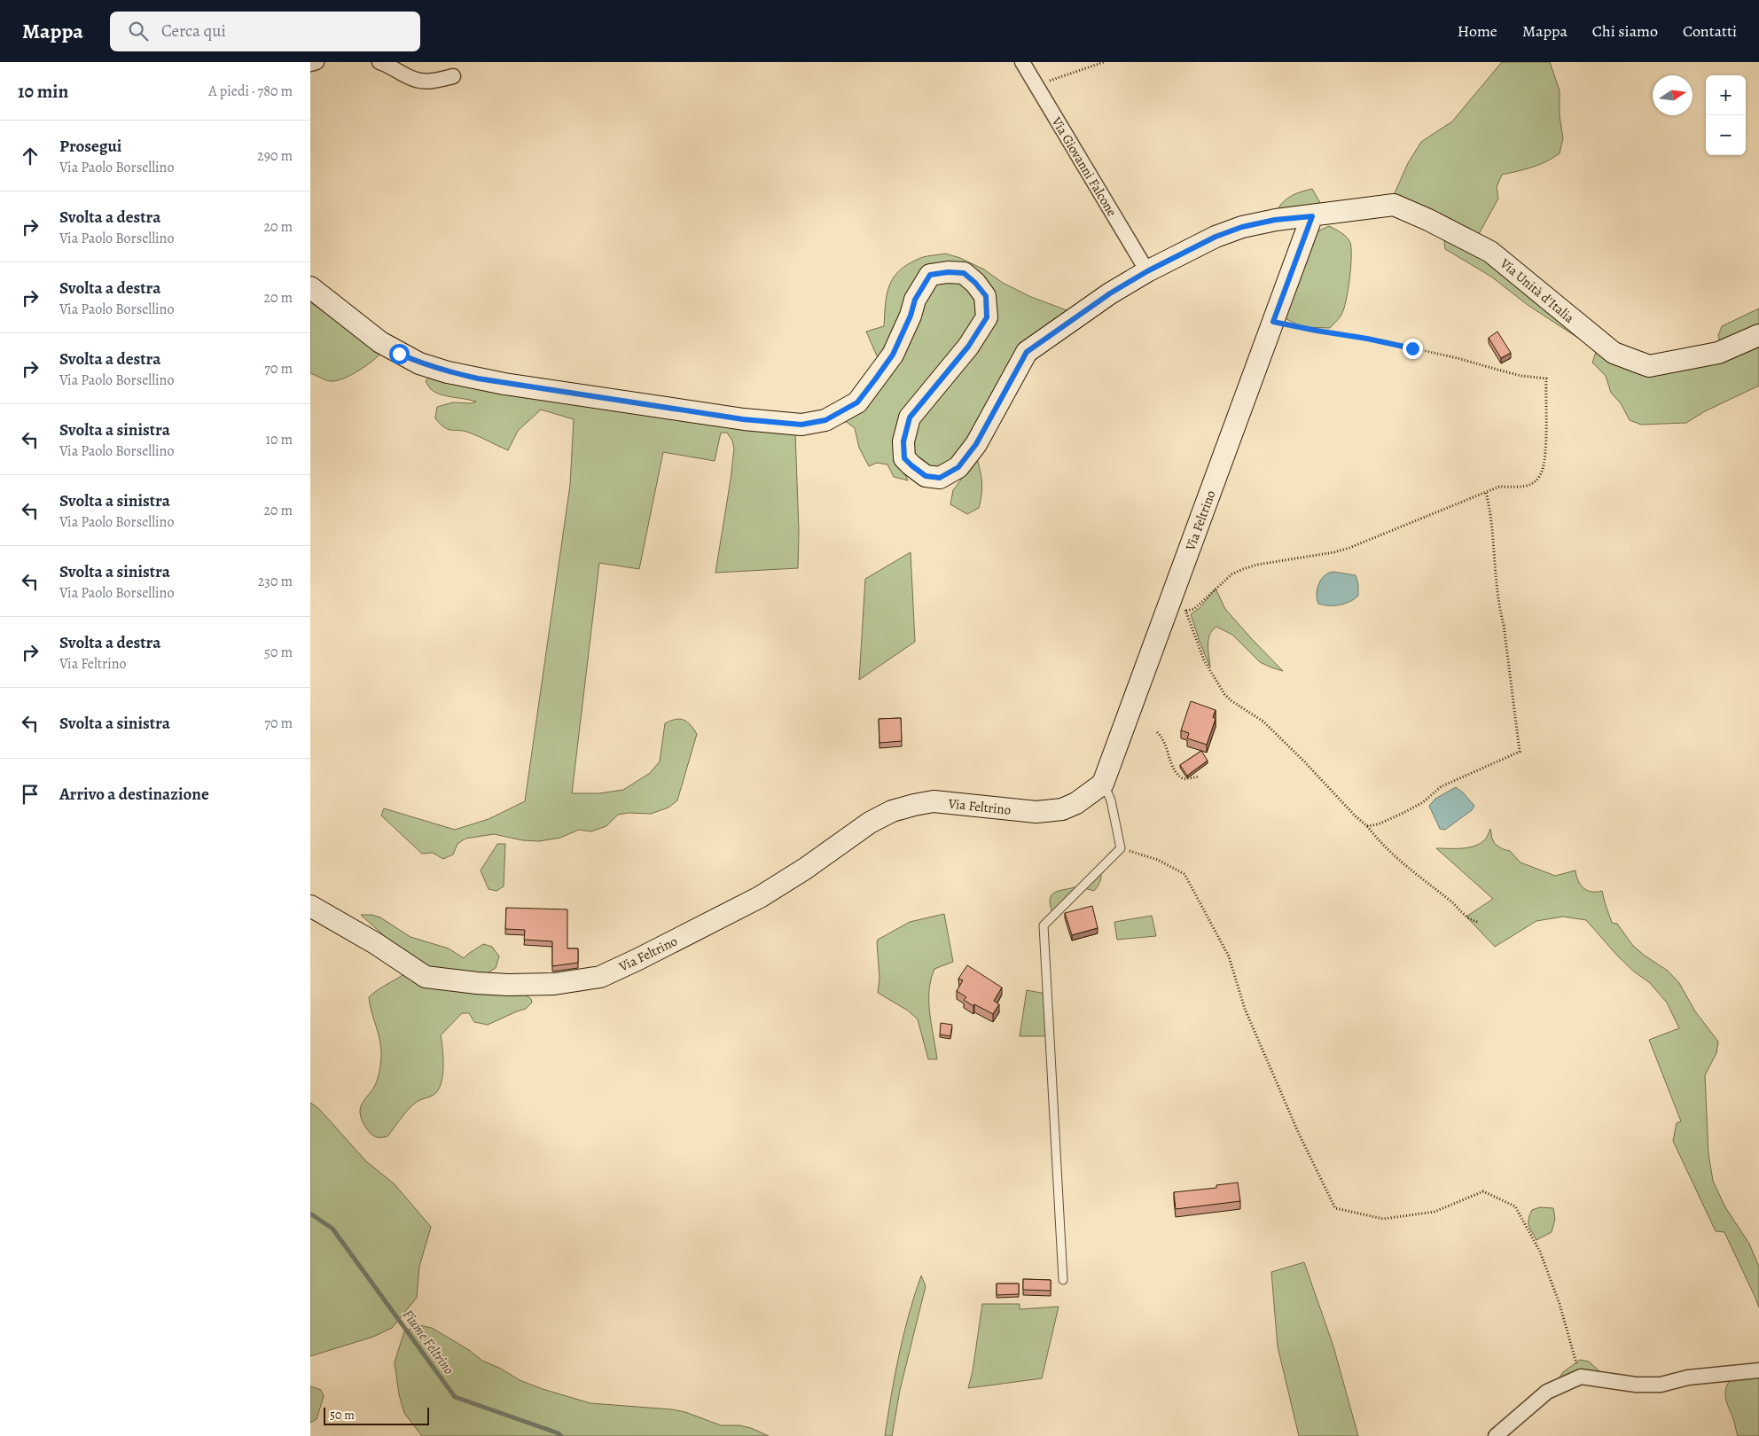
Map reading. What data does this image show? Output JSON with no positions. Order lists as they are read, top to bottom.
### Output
{
  "streets": {
    "street": ["Via Giovanni Falcone", "Via Unità d'Italia", "Via Feltrino"]
  },
  "crossings": [
    ["Via Giovanni Falcone", "Via Unità d'Italia"],
    ["Via Unità d'Italia", "Via Feltrino"]
  ],
  "water": ["Fiume Feltrino"],
  "scale_bar": "50 m",
  "north": "right",
  "page": {
    "header": "Mappa",
    "search": "Cerca qui",
    "nav": [
      "Home",
      "Mappa",
      "Chi siamo",
      "Contatti"
    ],
    "heading": ["10 min", "A piedi · 780 m"],
    "map_buttons": ["+", "−"],
    "list": [
      ["Prosegui", "Via Paolo Borsellino", "290 m"],
      ["Svolta a destra", "Via Paolo Borsellino", "20 m"],
      ["Svolta a destra", "Via Paolo Borsellino", "20 m"],
      ["Svolta a destra", "Via Paolo Borsellino", "70 m"],
      ["Svolta a sinistra", "Via Paolo Borsellino", "10 m"],
      ["Svolta a sinistra", "Via Paolo Borsellino", "20 m"],
      ["Svolta a sinistra", "Via Paolo Borsellino", "230 m"],
      ["Svolta a destra", "Via Feltrino", "50 m"],
      ["Svolta a sinistra", "70 m"],
      "Arrivo a destinazione"
    ],
    "scale": "50 m"
  }
}
